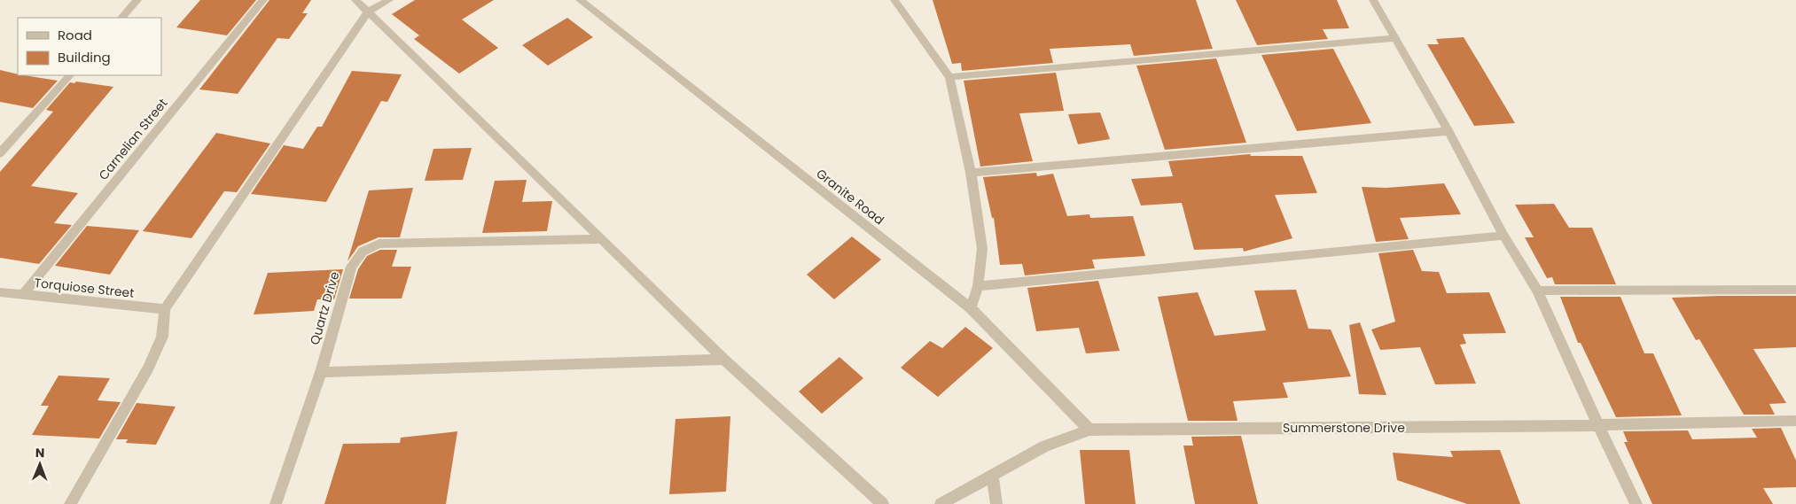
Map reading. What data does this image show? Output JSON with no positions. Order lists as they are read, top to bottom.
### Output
{
  "streets": {
    "street": [
      "Carnelian Street",
      "Granite Road",
      "Torquiose Street",
      "Quartz Drive",
      "Summerstone Drive"
    ]
  },
  "crossings": [
    ["Carnelian Street", "Torquiose Street"],
    ["Granite Road", "Summerstone Drive"]
  ],
  "legend": ["Road", "Building"],
  "north": "top"
}
